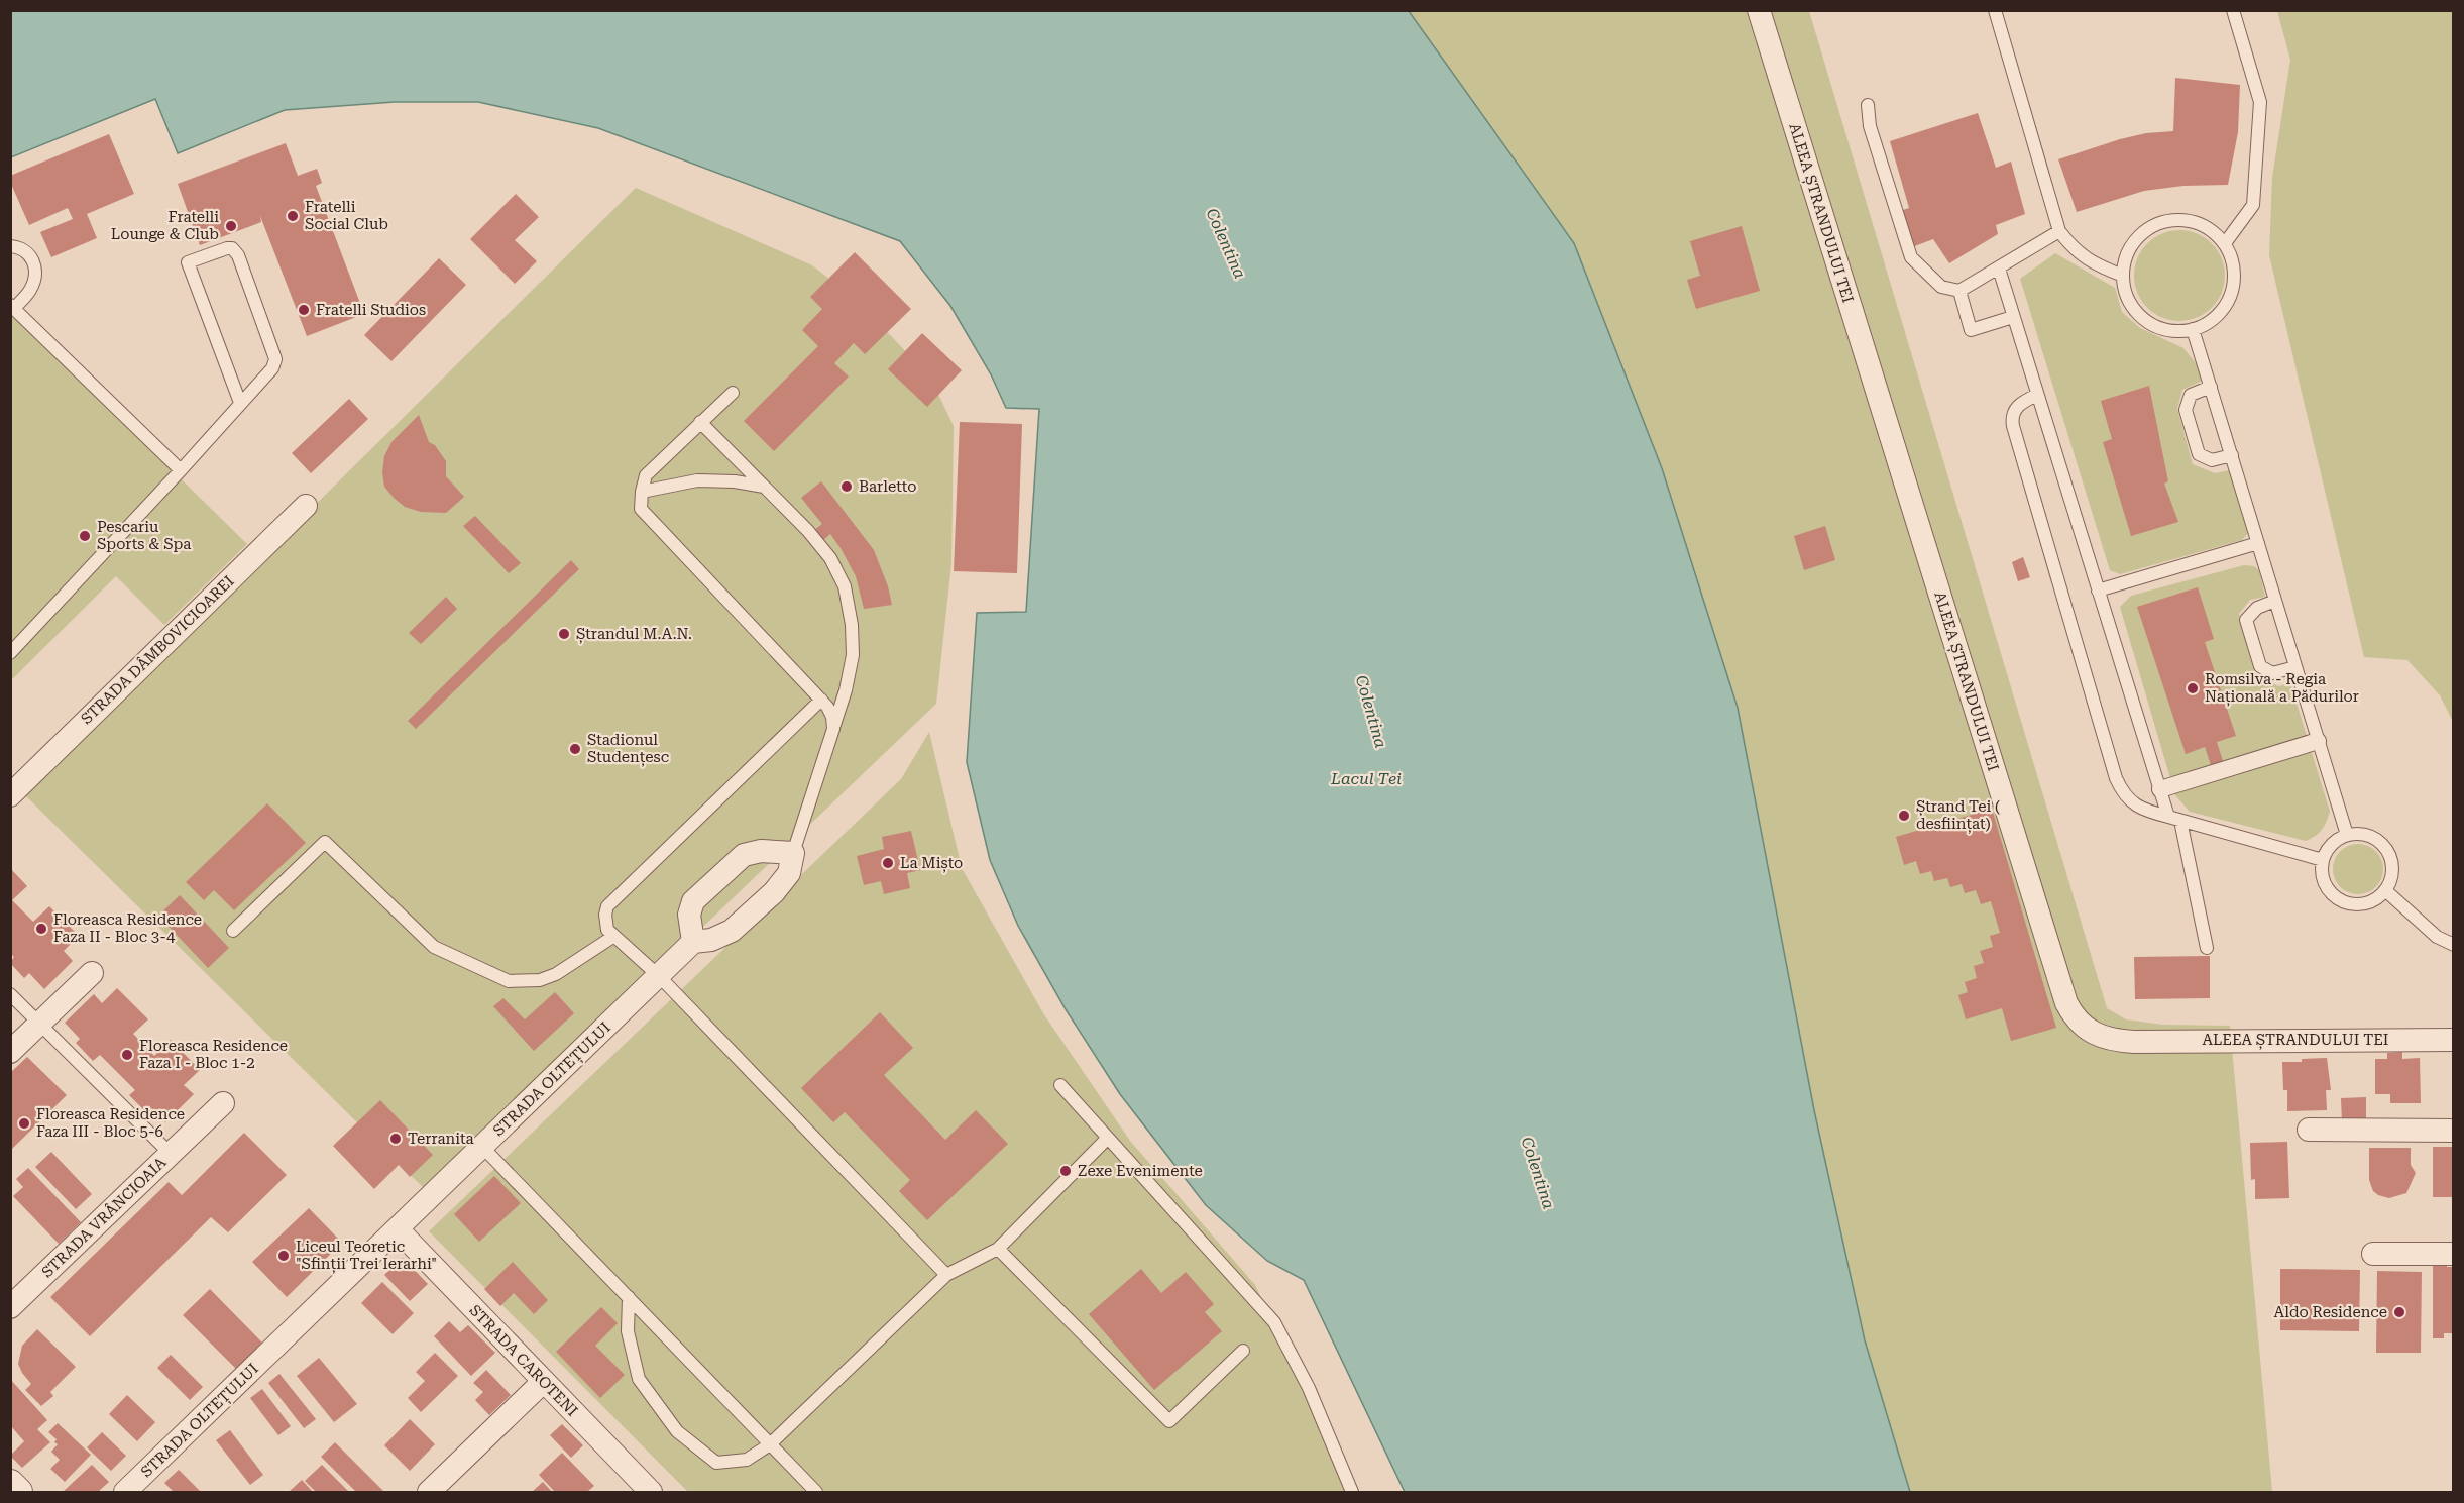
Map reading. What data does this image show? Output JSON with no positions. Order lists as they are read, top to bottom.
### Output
{
  "streets": {
    "street": [
      "ALEEA ȘTRANDULUI TEI",
      "STRADA DÂMBOVICIOAREI",
      "STRADA OLTEȚULUI",
      "STRADA VRÂNCIOAIA",
      "STRADA CAROTENI"
    ]
  },
  "crossings": [
    ["STRADA OLTEȚULUI", "STRADA CAROTENI"]
  ],
  "water": ["Colentina", "Lacul Tei"],
  "places": [
    "Fratelli Social Club",
    "Fratelli Lounge & Club",
    "Fratelli Studios",
    "Barletto",
    "Pescariu Sports & Spa",
    "Ștrandul M.A.N.",
    "Romsilva - Regia Națională a Pădurilor",
    "Stadionul Studențesc",
    "Ștrand Tei ( desființat)",
    "La Mișto",
    "Floreasca Residence Faza II - Bloc 3-4",
    "Floreasca Residence Faza I - Bloc 1-2",
    "Floreasca Residence Faza III - Bloc 5-6",
    "Terranita",
    "Zexe Evenimente",
    "Liceul Teoretic \"Sfinții Trei Ierarhi\"",
    "Aldo Residence"
  ]
}
